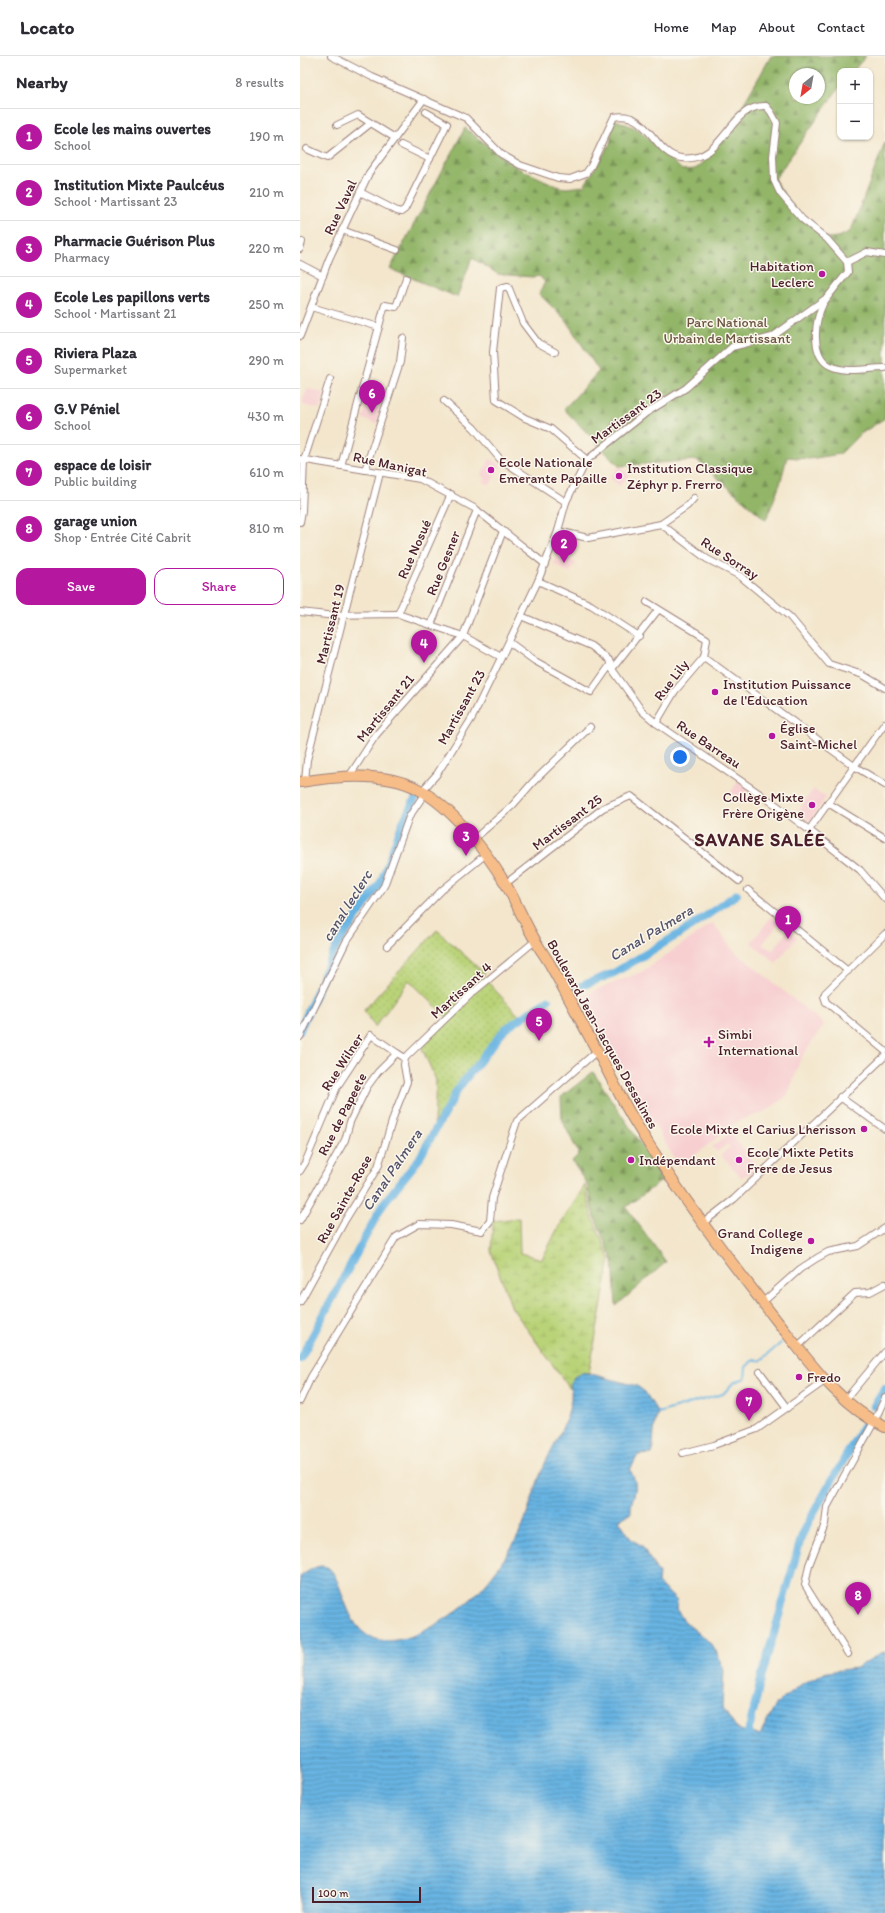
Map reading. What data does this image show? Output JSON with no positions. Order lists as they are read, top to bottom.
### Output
{
  "streets": {
    "main road": ["Boulevard Jean-Jacques Dessalines"],
    "street": [
      "Rue Vaval",
      "Martissant 23",
      "Rue Manigat",
      "Rue Nosué",
      "Rue Sorray",
      "Rue Gesner",
      "Martissant 19",
      "Rue Lily",
      "Martissant 21",
      "Rue Barreau",
      "Martissant 25",
      "Martissant 4",
      "Rue Wilner",
      "Rue de Papeete",
      "Rue Sainte-Rose"
    ]
  },
  "crossings": [
    ["Martissant 23", "Rue Manigat"],
    ["Martissant 23", "Rue Barreau"],
    ["Martissant 23", "Boulevard Jean-Jacques Dessalines"],
    ["Rue Manigat", "Rue Nosué"],
    ["Rue Manigat", "Rue Gesner"],
    ["Rue Manigat", "Martissant 19"],
    ["Rue Manigat", "Martissant 21"],
    ["Martissant 19", "Boulevard Jean-Jacques Dessalines"],
    ["Rue Lily", "Rue Barreau"],
    ["Martissant 21", "Boulevard Jean-Jacques Dessalines"],
    ["Martissant 25", "Boulevard Jean-Jacques Dessalines"],
    ["Martissant 4", "Boulevard Jean-Jacques Dessalines"],
    ["Martissant 4", "Rue Sainte-Rose"],
    ["Rue Wilner", "Rue de Papeete"]
  ],
  "districts": ["SAVANE SALÉE"],
  "water": ["canal leclerc", "Canal Palmera"],
  "parks": ["Parc National Urbain de Martissant"],
  "places": {
    "other": [
      "Habitation Leclerc",
      "Ecole Nationale Emerante Papaille",
      "Institution Classique Zéphyr p. Frerro",
      "Institution Puissance de l'Education",
      "Église Saint-Michel",
      "Collège Mixte Frère Origène",
      "Ecole Mixte el Carius Lherisson",
      "Indépendant",
      "Ecole Mixte Petits Frere de Jesus",
      "Grand College Indigene",
      "Fredo"
    ],
    "health": ["Simbi International"]
  },
  "scale_bar": "100 m",
  "north": "bottom left",
  "page": {
    "header": "Locato",
    "nav": [
      "Home",
      "Map",
      "About",
      "Contact"
    ],
    "heading": ["Nearby", "8 results"],
    "map_buttons": ["+", "−"],
    "list": [
      {
        "mark": "1",
        "name": "Ecole les mains ouvertes",
        "note": "School",
        "value": "190 m"
      },
      {
        "mark": "2",
        "name": "Institution Mixte Paulcéus",
        "note": "School · Martissant 23",
        "value": "210 m"
      },
      {
        "mark": "3",
        "name": "Pharmacie Guérison Plus",
        "note": "Pharmacy",
        "value": "220 m"
      },
      {
        "mark": "4",
        "name": "Ecole Les papillons verts",
        "note": "School · Martissant 21",
        "value": "250 m"
      },
      {
        "mark": "5",
        "name": "Riviera Plaza",
        "note": "Supermarket",
        "value": "290 m"
      },
      {
        "mark": "6",
        "name": "G.V Péniel",
        "note": "School",
        "value": "430 m"
      },
      {
        "mark": "7",
        "name": "espace de loisir",
        "note": "Public building",
        "value": "610 m"
      },
      {
        "mark": "8",
        "name": "garage union",
        "note": "Shop · Entrée Cité Cabrit",
        "value": "810 m"
      }
    ],
    "pins": [
      "6",
      "2",
      "4",
      "3",
      "1",
      "5",
      "7",
      "8"
    ],
    "buttons": ["Save", "Share"],
    "scale": "100 m"
  }
}
